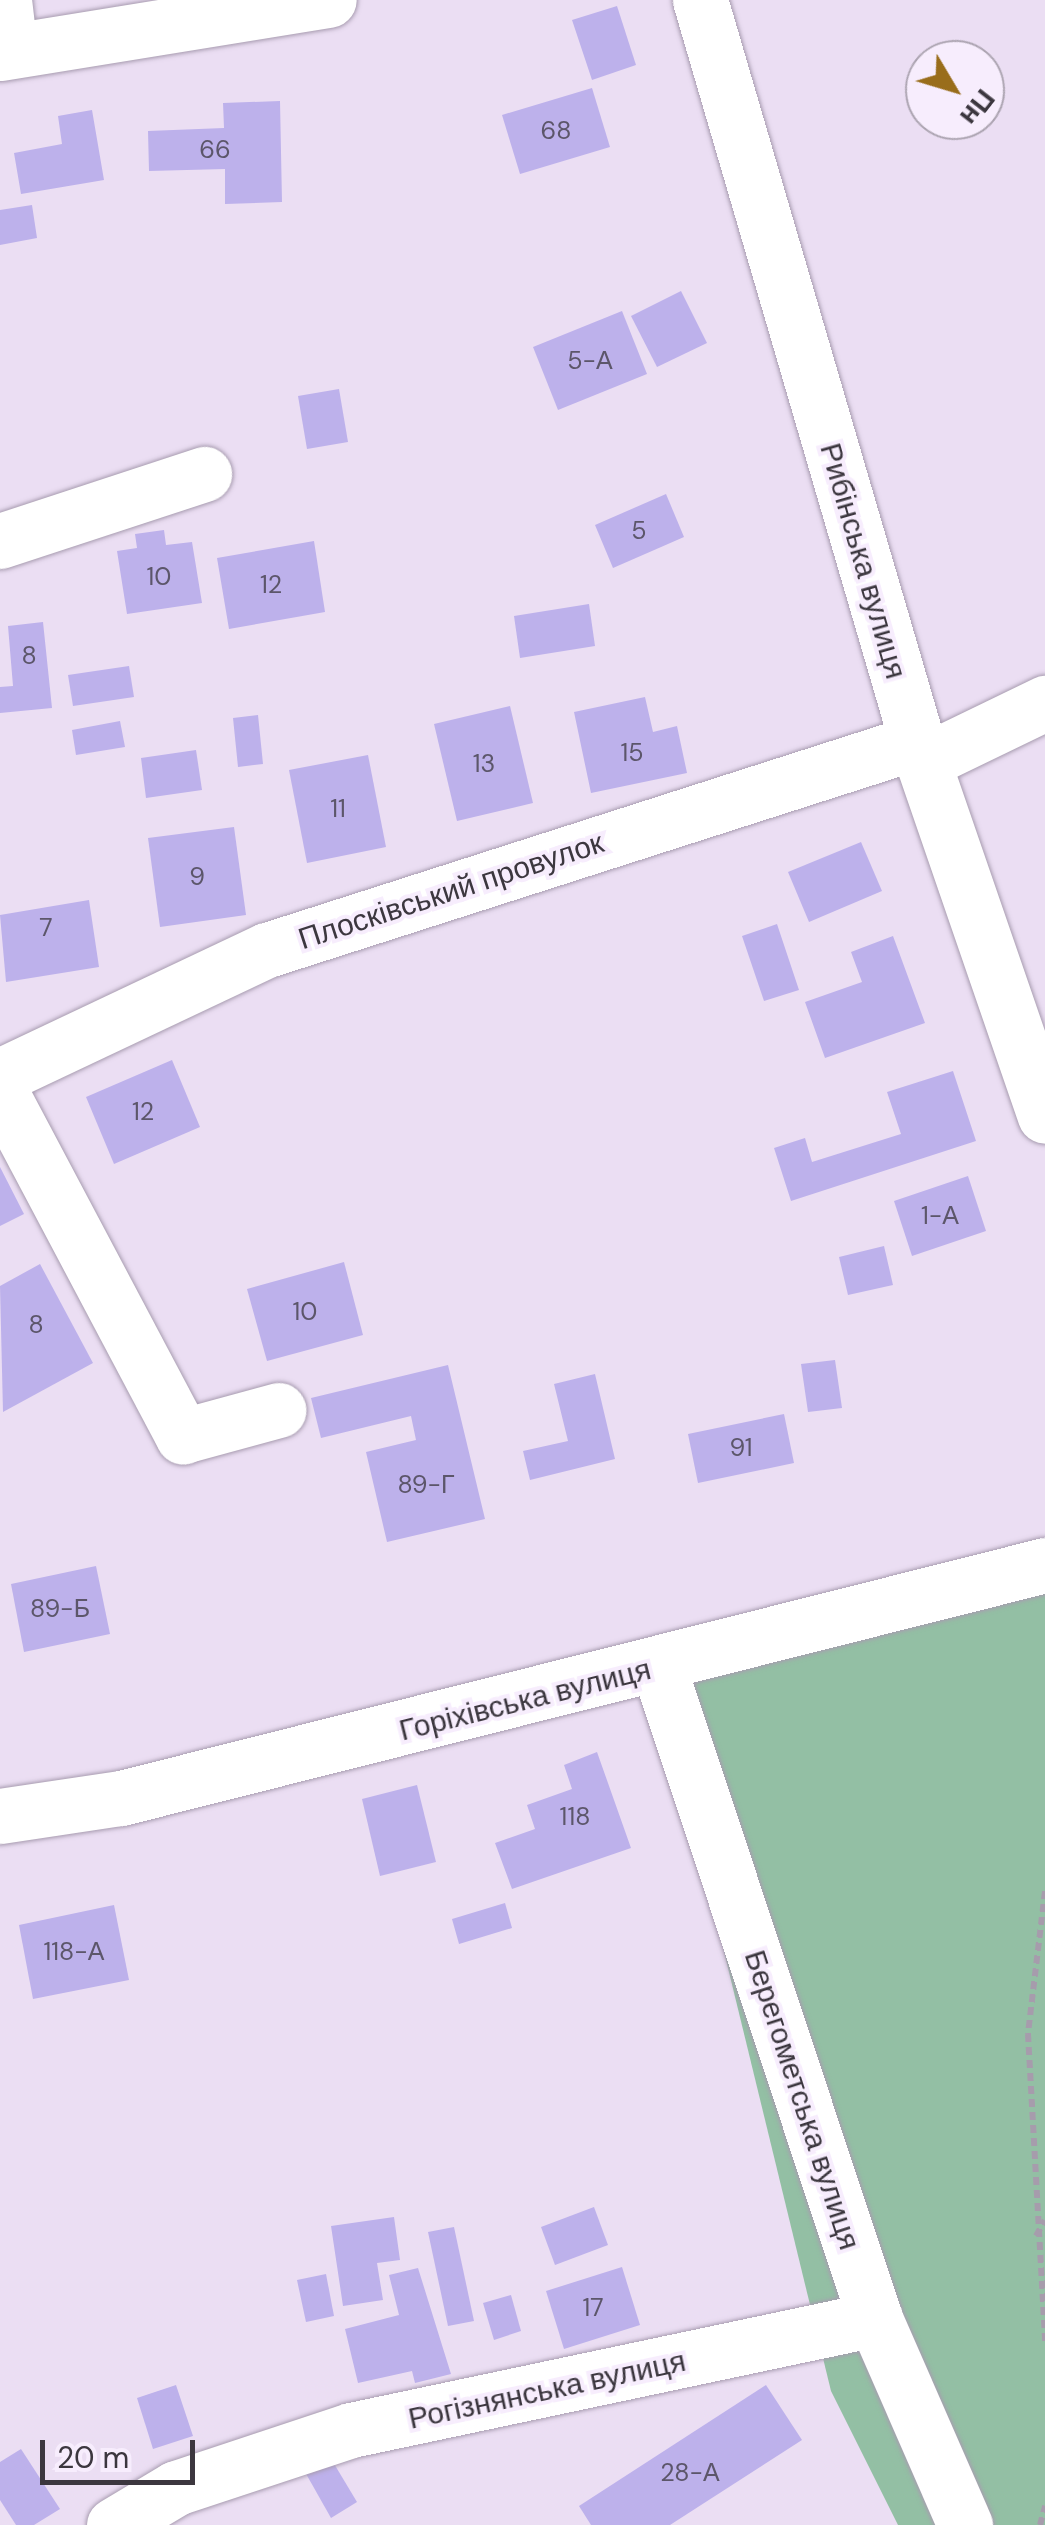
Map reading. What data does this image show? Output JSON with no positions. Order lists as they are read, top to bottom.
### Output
{
  "streets": {
    "street": [
      "Рибінська вулиця",
      "Плосківський провулок",
      "Горіхівська вулиця",
      "Берегометська вулиця",
      "Рогізнянська вулиця"
    ]
  },
  "crossings": [
    ["Рибінська вулиця", "Плосківський провулок"],
    ["Горіхівська вулиця", "Берегометська вулиця"],
    ["Берегометська вулиця", "Рогізнянська вулиця"]
  ],
  "house_numbers": [
    "68",
    "66",
    "5-А",
    "5",
    "10",
    "12",
    "8",
    "15",
    "13",
    "11",
    "9",
    "7",
    "12",
    "1-А",
    "10",
    "8",
    "91",
    "89-Г",
    "89-Б",
    "118",
    "118-А",
    "17",
    "28-А"
  ],
  "scale_bar": "20 m",
  "north": "bottom right"
}
